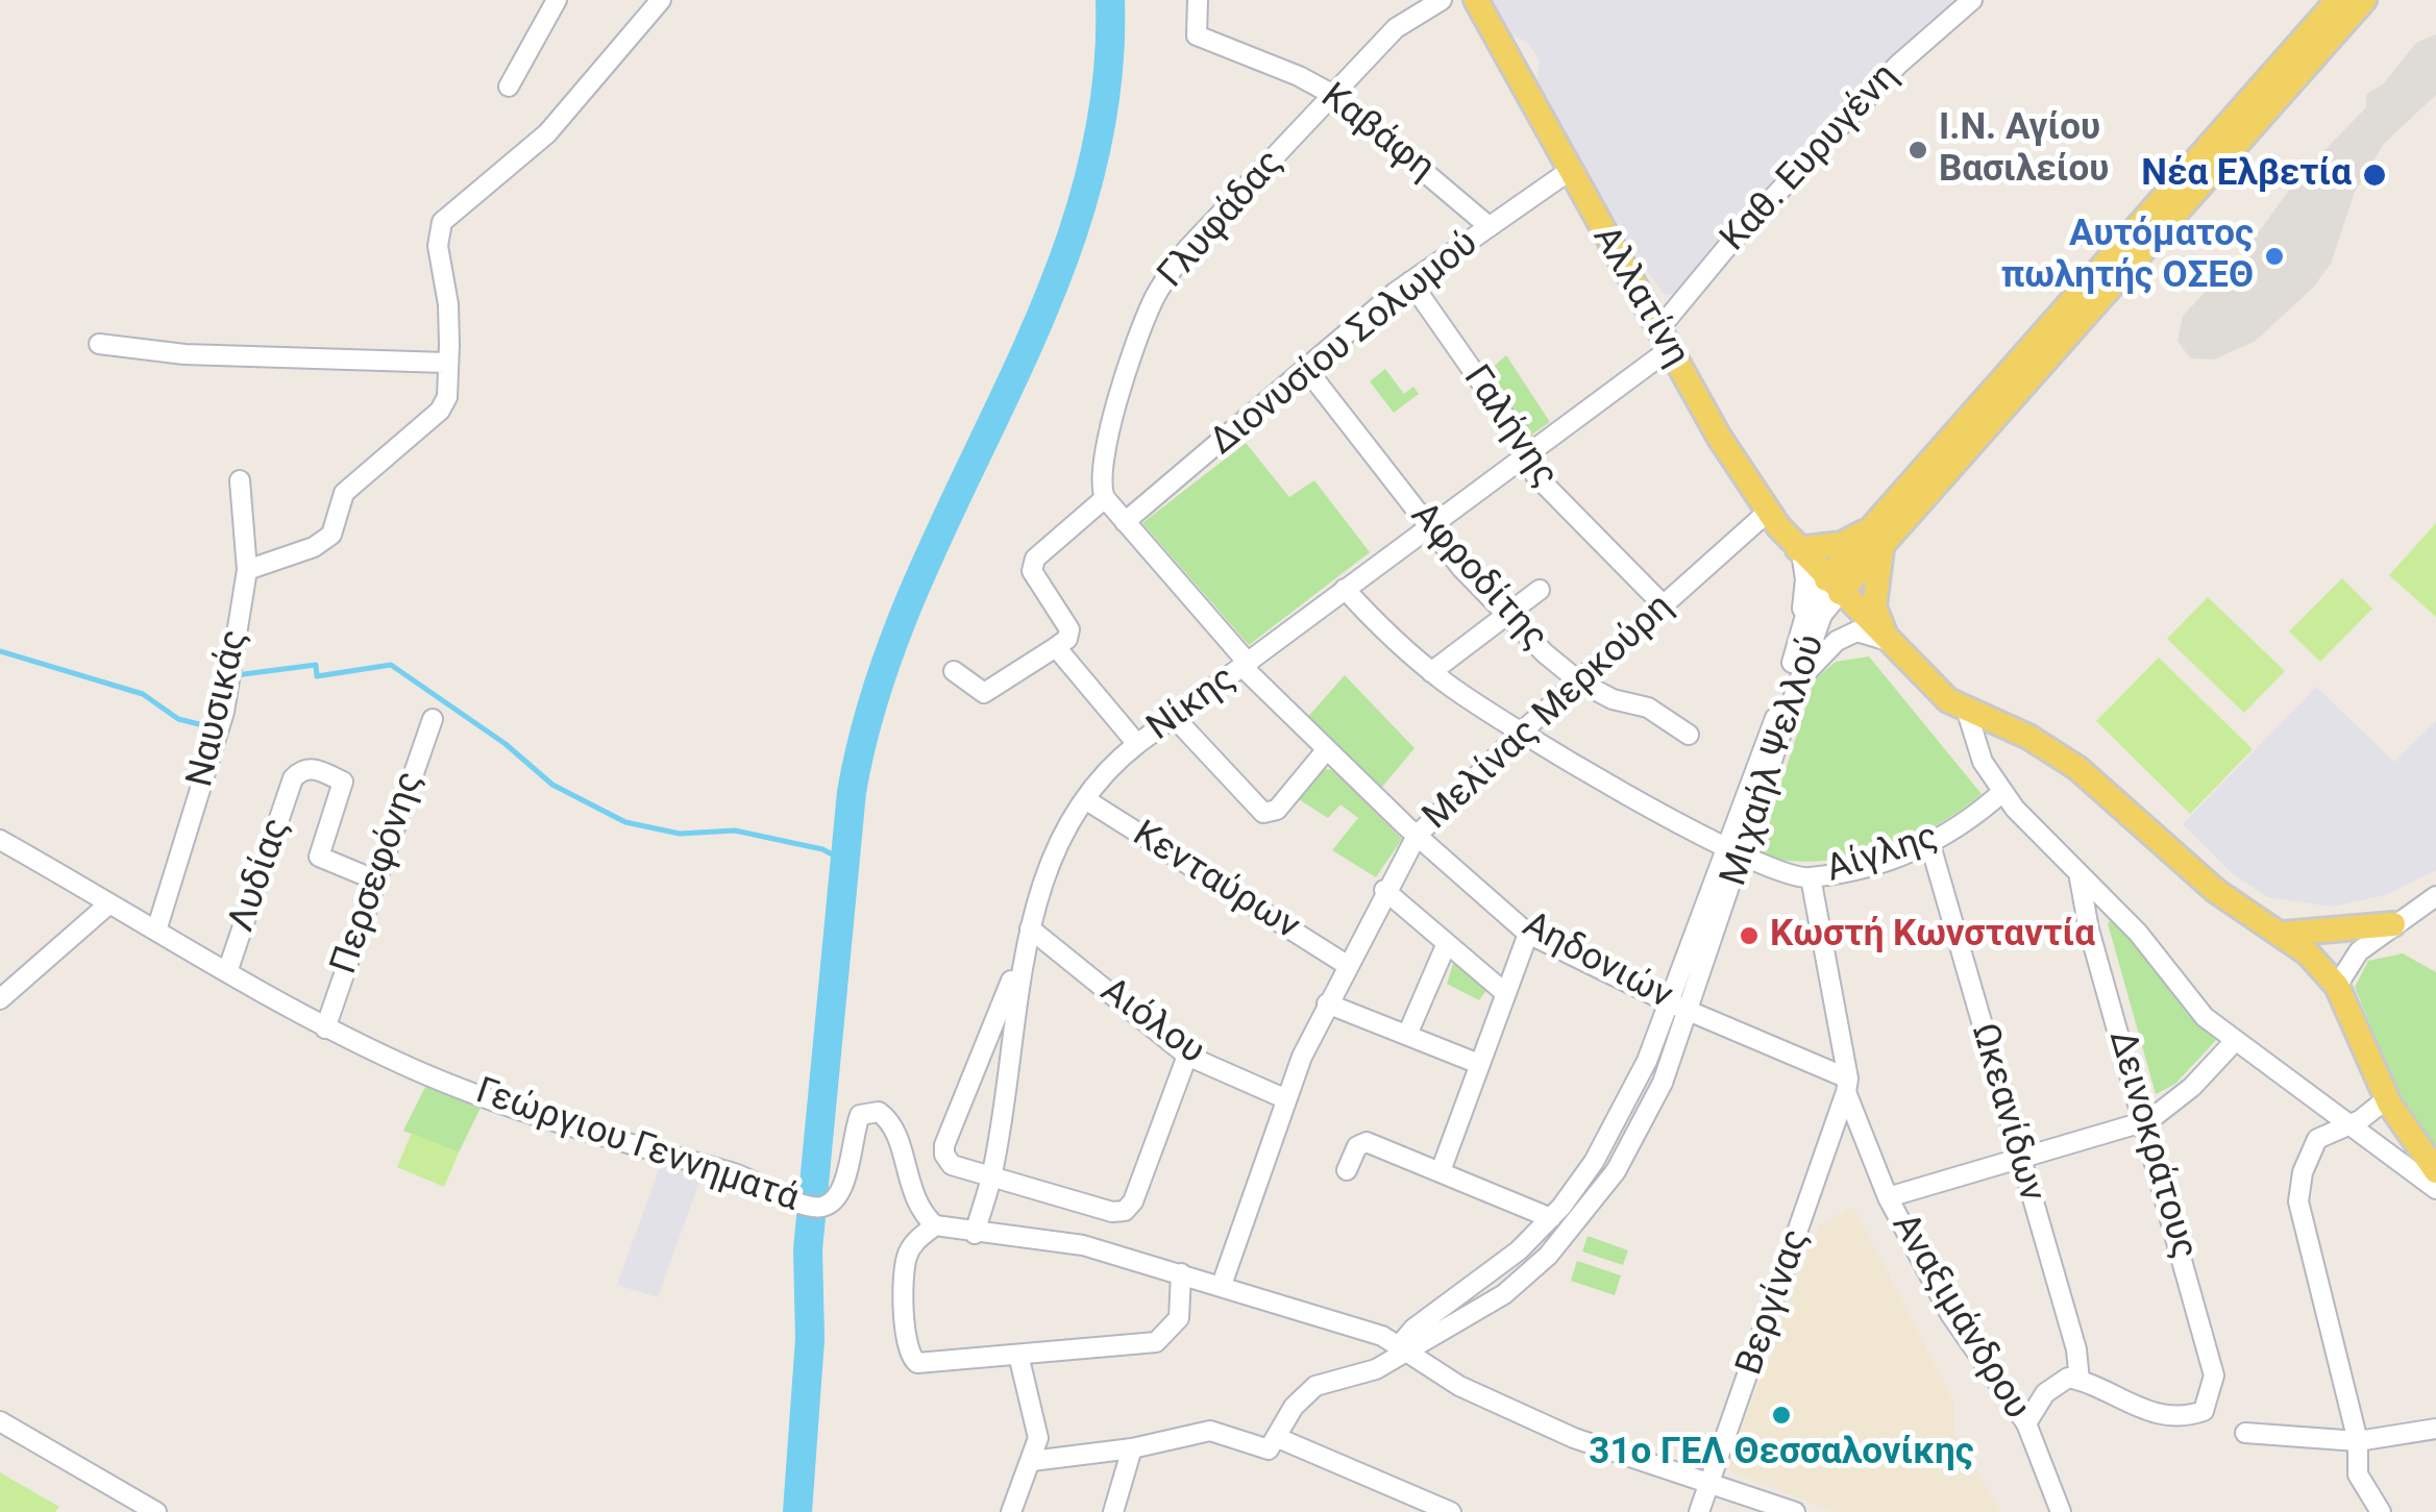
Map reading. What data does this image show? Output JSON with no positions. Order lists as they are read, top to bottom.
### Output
{
  "streets": {
    "main road": ["Αλλατίνη", "Μιχαήλ Ψελλού"],
    "street": [
      "Καβάφη",
      "Καθ. Ευρυγένη",
      "Γλυφάδας",
      "Διονυσίου Σολωμού",
      "Γαλήνης",
      "Αφροδίτης",
      "Νίκης",
      "Ναυσικάς",
      "Μελίνας Μερκούρη",
      "Αίγλης",
      "Περσεφόνης",
      "Λυδίας",
      "Κενταύρων",
      "Αηδονιών",
      "Αιόλου",
      "Ωκεανίδων",
      "Δεινοκράτους",
      "Γεώργιου Γεννηματά",
      "Βεργίνας",
      "Αναξιμάνδρου"
    ]
  },
  "crossings": [
    ["Καβάφη", "Γλυφάδας"],
    ["Καβάφη", "Διονυσίου Σολωμού"],
    ["Καθ. Ευρυγένη", "Αλλατίνη"],
    ["Καθ. Ευρυγένη", "Νίκης"],
    ["Γλυφάδας", "Αηδονιών"],
    ["Αλλατίνη", "Διονυσίου Σολωμού"],
    ["Αλλατίνη", "Νίκης"],
    ["Αλλατίνη", "Μελίνας Μερκούρη"],
    ["Αλλατίνη", "Μιχαήλ Ψελλού"],
    ["Διονυσίου Σολωμού", "Γαλήνης"],
    ["Διονυσίου Σολωμού", "Αφροδίτης"],
    ["Διονυσίου Σολωμού", "Αηδονιών"],
    ["Γαλήνης", "Νίκης"],
    ["Γαλήνης", "Μελίνας Μερκούρη"],
    ["Αφροδίτης", "Νίκης"],
    ["Αφροδίτης", "Μελίνας Μερκούρη"],
    ["Νίκης", "Κενταύρων"],
    ["Νίκης", "Αηδονιών"],
    ["Νίκης", "Αιόλου"],
    ["Ναυσικάς", "Γεώργιου Γεννηματά"],
    ["Μελίνας Μερκούρη", "Κενταύρων"],
    ["Μελίνας Μερκούρη", "Αηδονιών"],
    ["Μελίνας Μερκούρη", "Αιόλου"],
    ["Μιχαήλ Ψελλού", "Αηδονιών"],
    ["Αίγλης", "Ωκεανίδων"],
    ["Αίγλης", "Αναξιμάνδρου"],
    ["Περσεφόνης", "Λυδίας"],
    ["Περσεφόνης", "Γεώργιου Γεννηματά"],
    ["Λυδίας", "Γεώργιου Γεννηματά"],
    ["Αηδονιών", "Βεργίνας"],
    ["Αηδονιών", "Αναξιμάνδρου"],
    ["Ωκεανίδων", "Δεινοκράτους"],
    ["Βεργίνας", "Αναξιμάνδρου"]
  ],
  "places": [
    "Ι.Ν. Αγίου Βασιλείου",
    "Νέα Ελβετία",
    "Αυτόματος πωλητής ΟΣΕΘ",
    "Κωστή Κωνσταντία",
    "31ο ΓΕΛ Θεσσαλονίκης"
  ]
}
